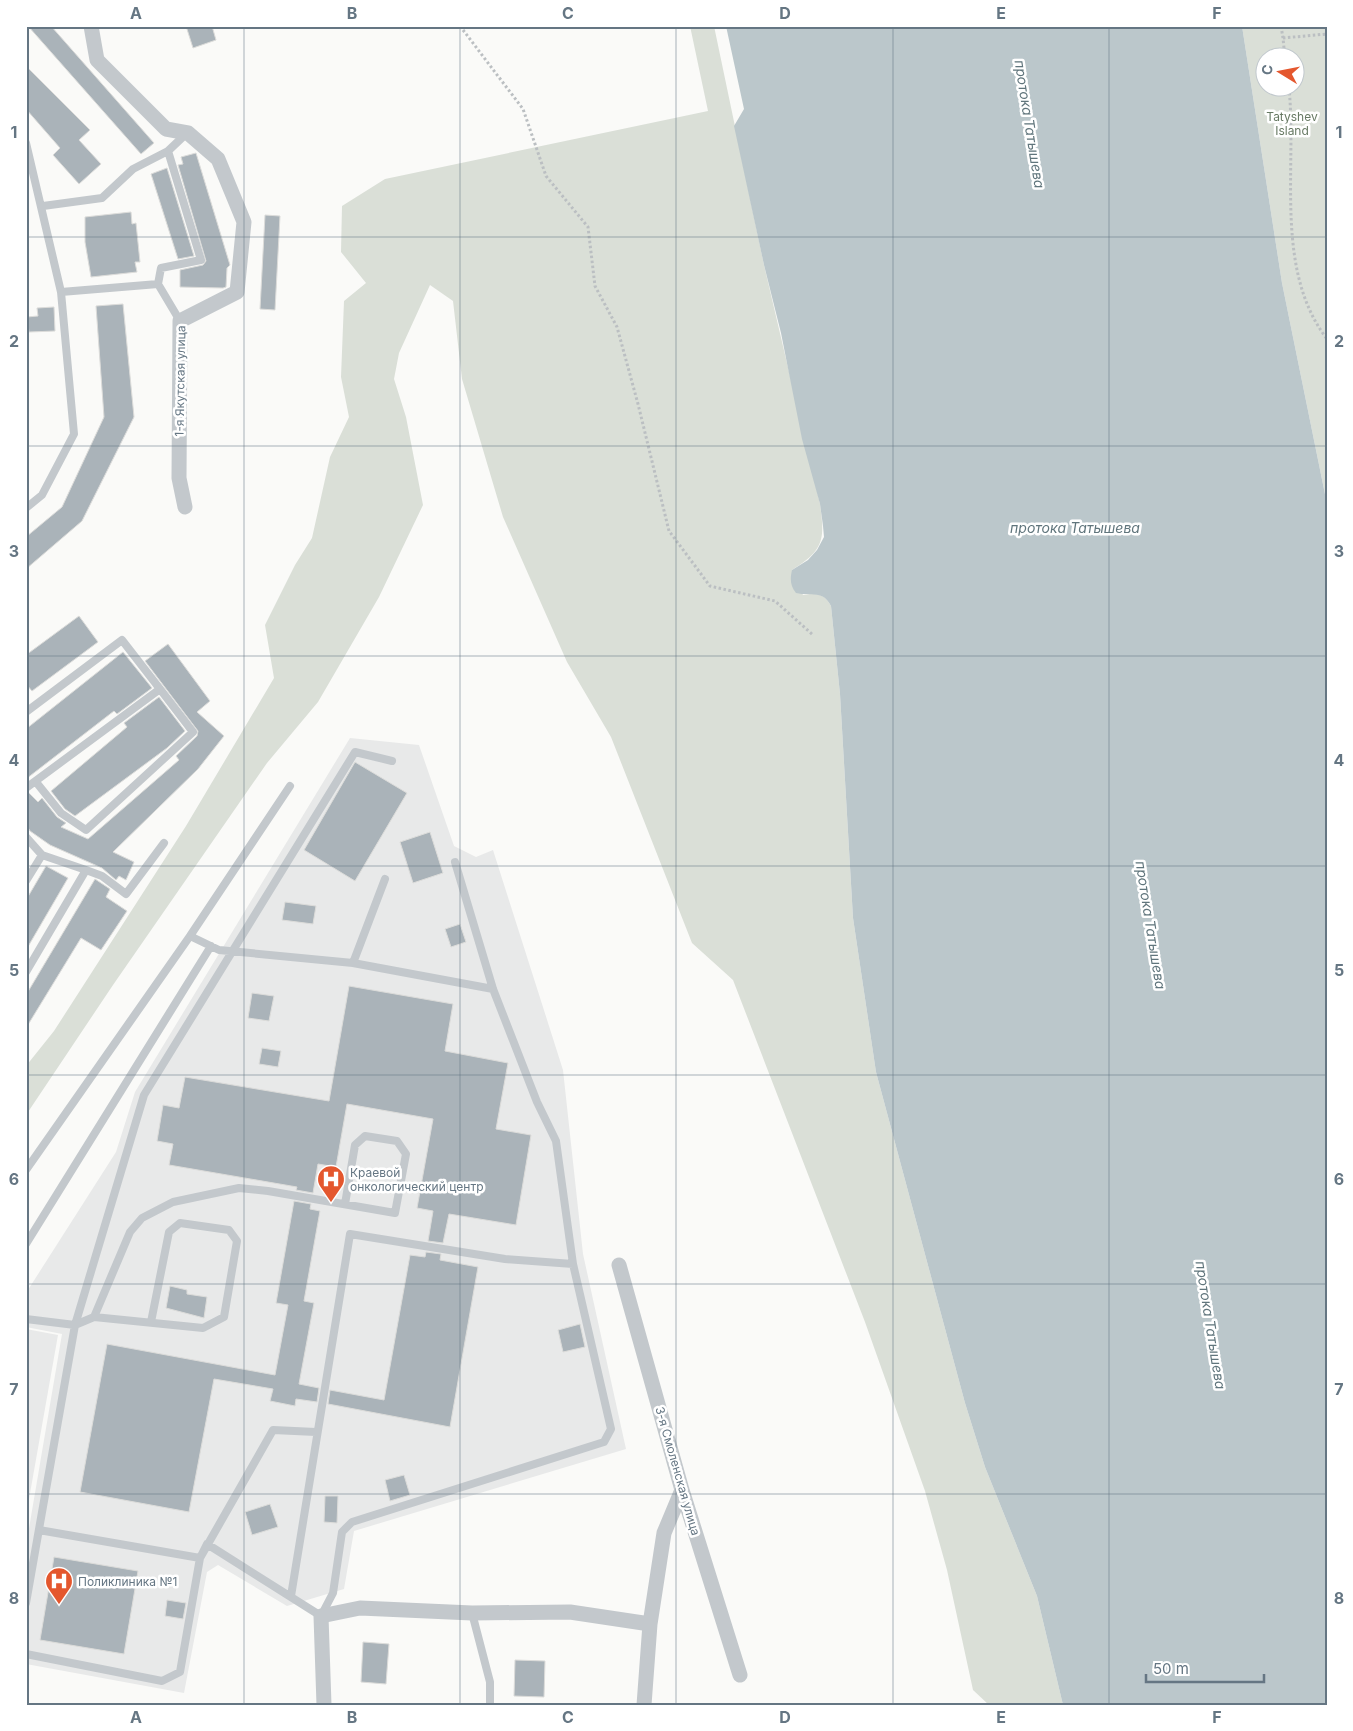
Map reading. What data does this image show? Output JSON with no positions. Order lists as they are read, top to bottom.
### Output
{
  "streets": {
    "street": ["1-я Якутская улица", "3-я Смоленская улица"]
  },
  "water": ["протока Татышева"],
  "parks": ["Tatyshev Island"],
  "places": {
    "hospital": ["Краевой онкологический центр", "Поликлиника №1"]
  },
  "scale_bar": "50 m",
  "north": "left",
  "grid": {
    "columns": [
      "A",
      "B",
      "C",
      "D",
      "E",
      "F"
    ],
    "rows": [
      "1",
      "2",
      "3",
      "4",
      "5",
      "6",
      "7",
      "8"
    ]
  }
}
